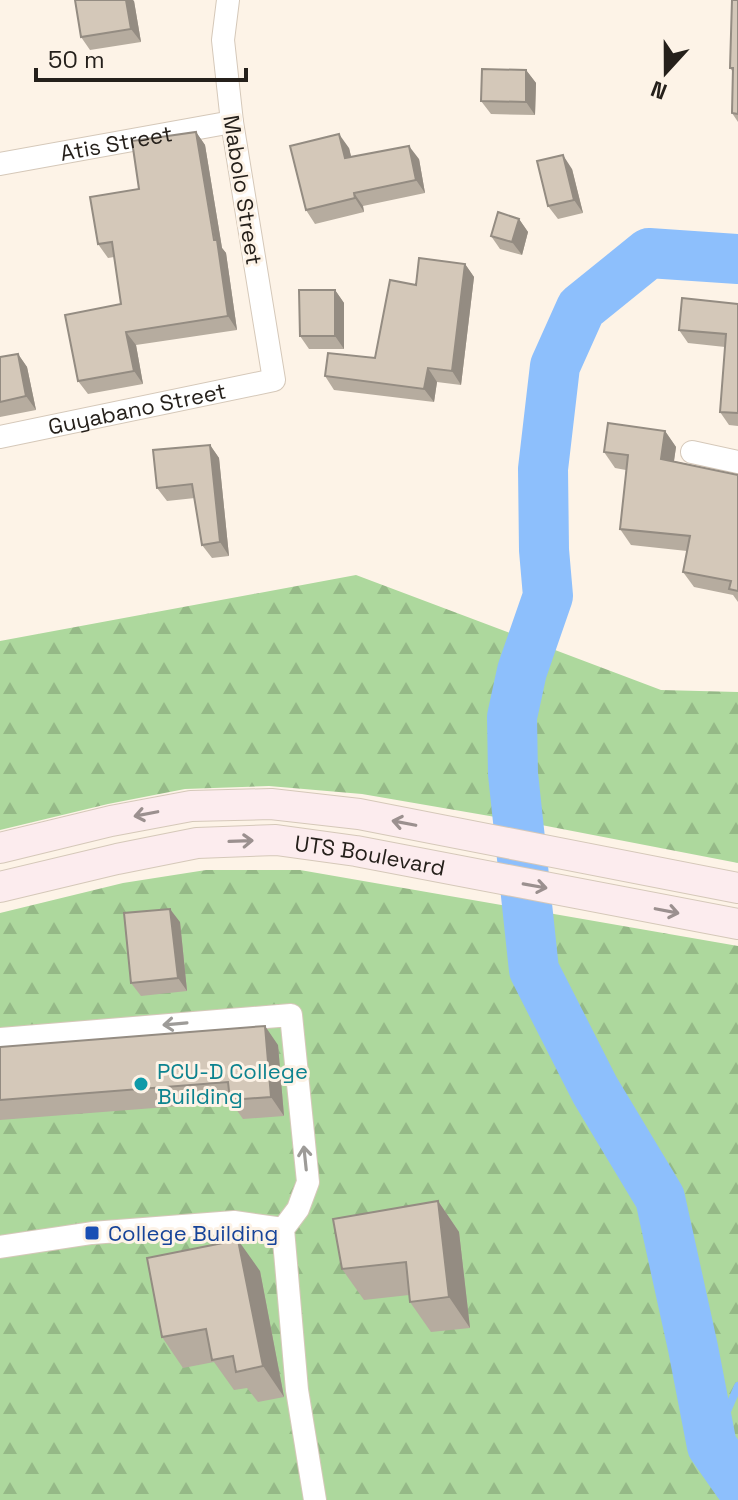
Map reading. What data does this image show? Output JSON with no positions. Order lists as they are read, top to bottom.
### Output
{
  "streets": {
    "main road": ["UTS Boulevard"],
    "street": ["Atis Street", "Mabolo Street", "Guyabano Street"]
  },
  "crossings": [
    ["Atis Street", "Mabolo Street"],
    ["Mabolo Street", "Guyabano Street"]
  ],
  "places": {
    "other": ["PCU-D College Building"],
    "transit": ["College Building"]
  },
  "scale_bar": "50 m",
  "north": "bottom"
}
